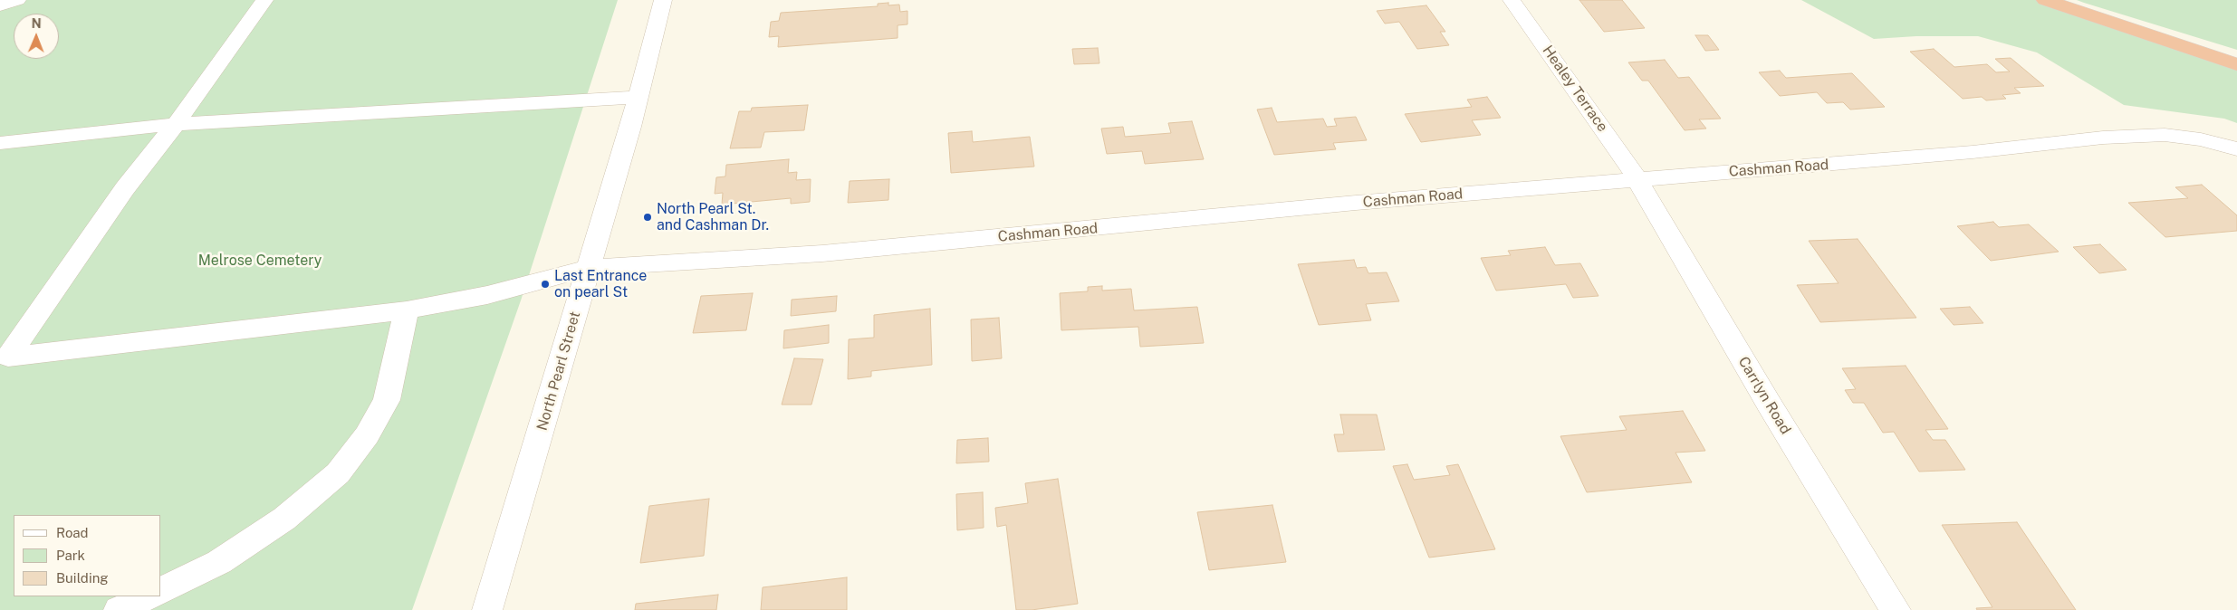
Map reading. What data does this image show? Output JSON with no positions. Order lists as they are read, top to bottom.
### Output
{
  "streets": {
    "street": [
      "Healey Terrace",
      "Cashman Road",
      "North Pearl Street",
      "Carrlyn Road"
    ]
  },
  "crossings": [
    ["Healey Terrace", "Cashman Road"],
    ["Healey Terrace", "Carrlyn Road"],
    ["Cashman Road", "North Pearl Street"],
    ["Cashman Road", "Carrlyn Road"]
  ],
  "parks": ["Melrose Cemetery"],
  "places": ["North Pearl St. and Cashman Dr.", "Last Entrance on pearl St"],
  "legend": ["Road", "Park", "Building"],
  "north": "top"
}
